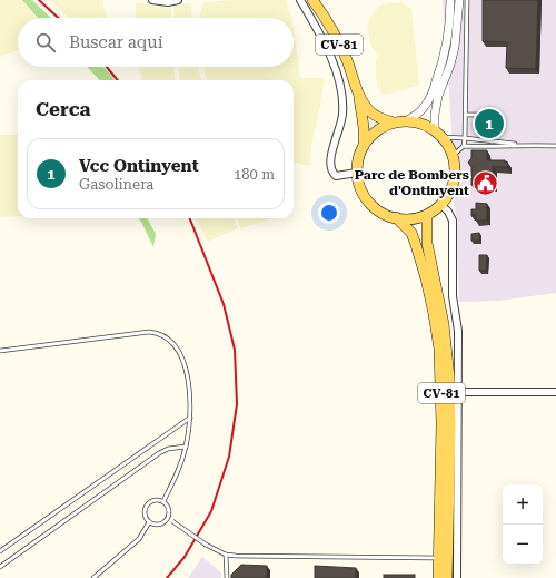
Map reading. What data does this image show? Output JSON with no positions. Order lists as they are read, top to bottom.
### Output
{
  "streets": {
    "main road": ["CV-81"]
  },
  "places": {
    "public building": ["Parc de Bombers d'Ontinyent"]
  },
  "page": {
    "search": "Buscar aquí",
    "heading": "Cerca",
    "pins": "1",
    "list": [
      {
        "mark": "1",
        "name": "Vcc Ontinyent",
        "note": "Gasolinera",
        "value": "180 m"
      }
    ],
    "map_buttons": ["+", "−"]
  }
}
